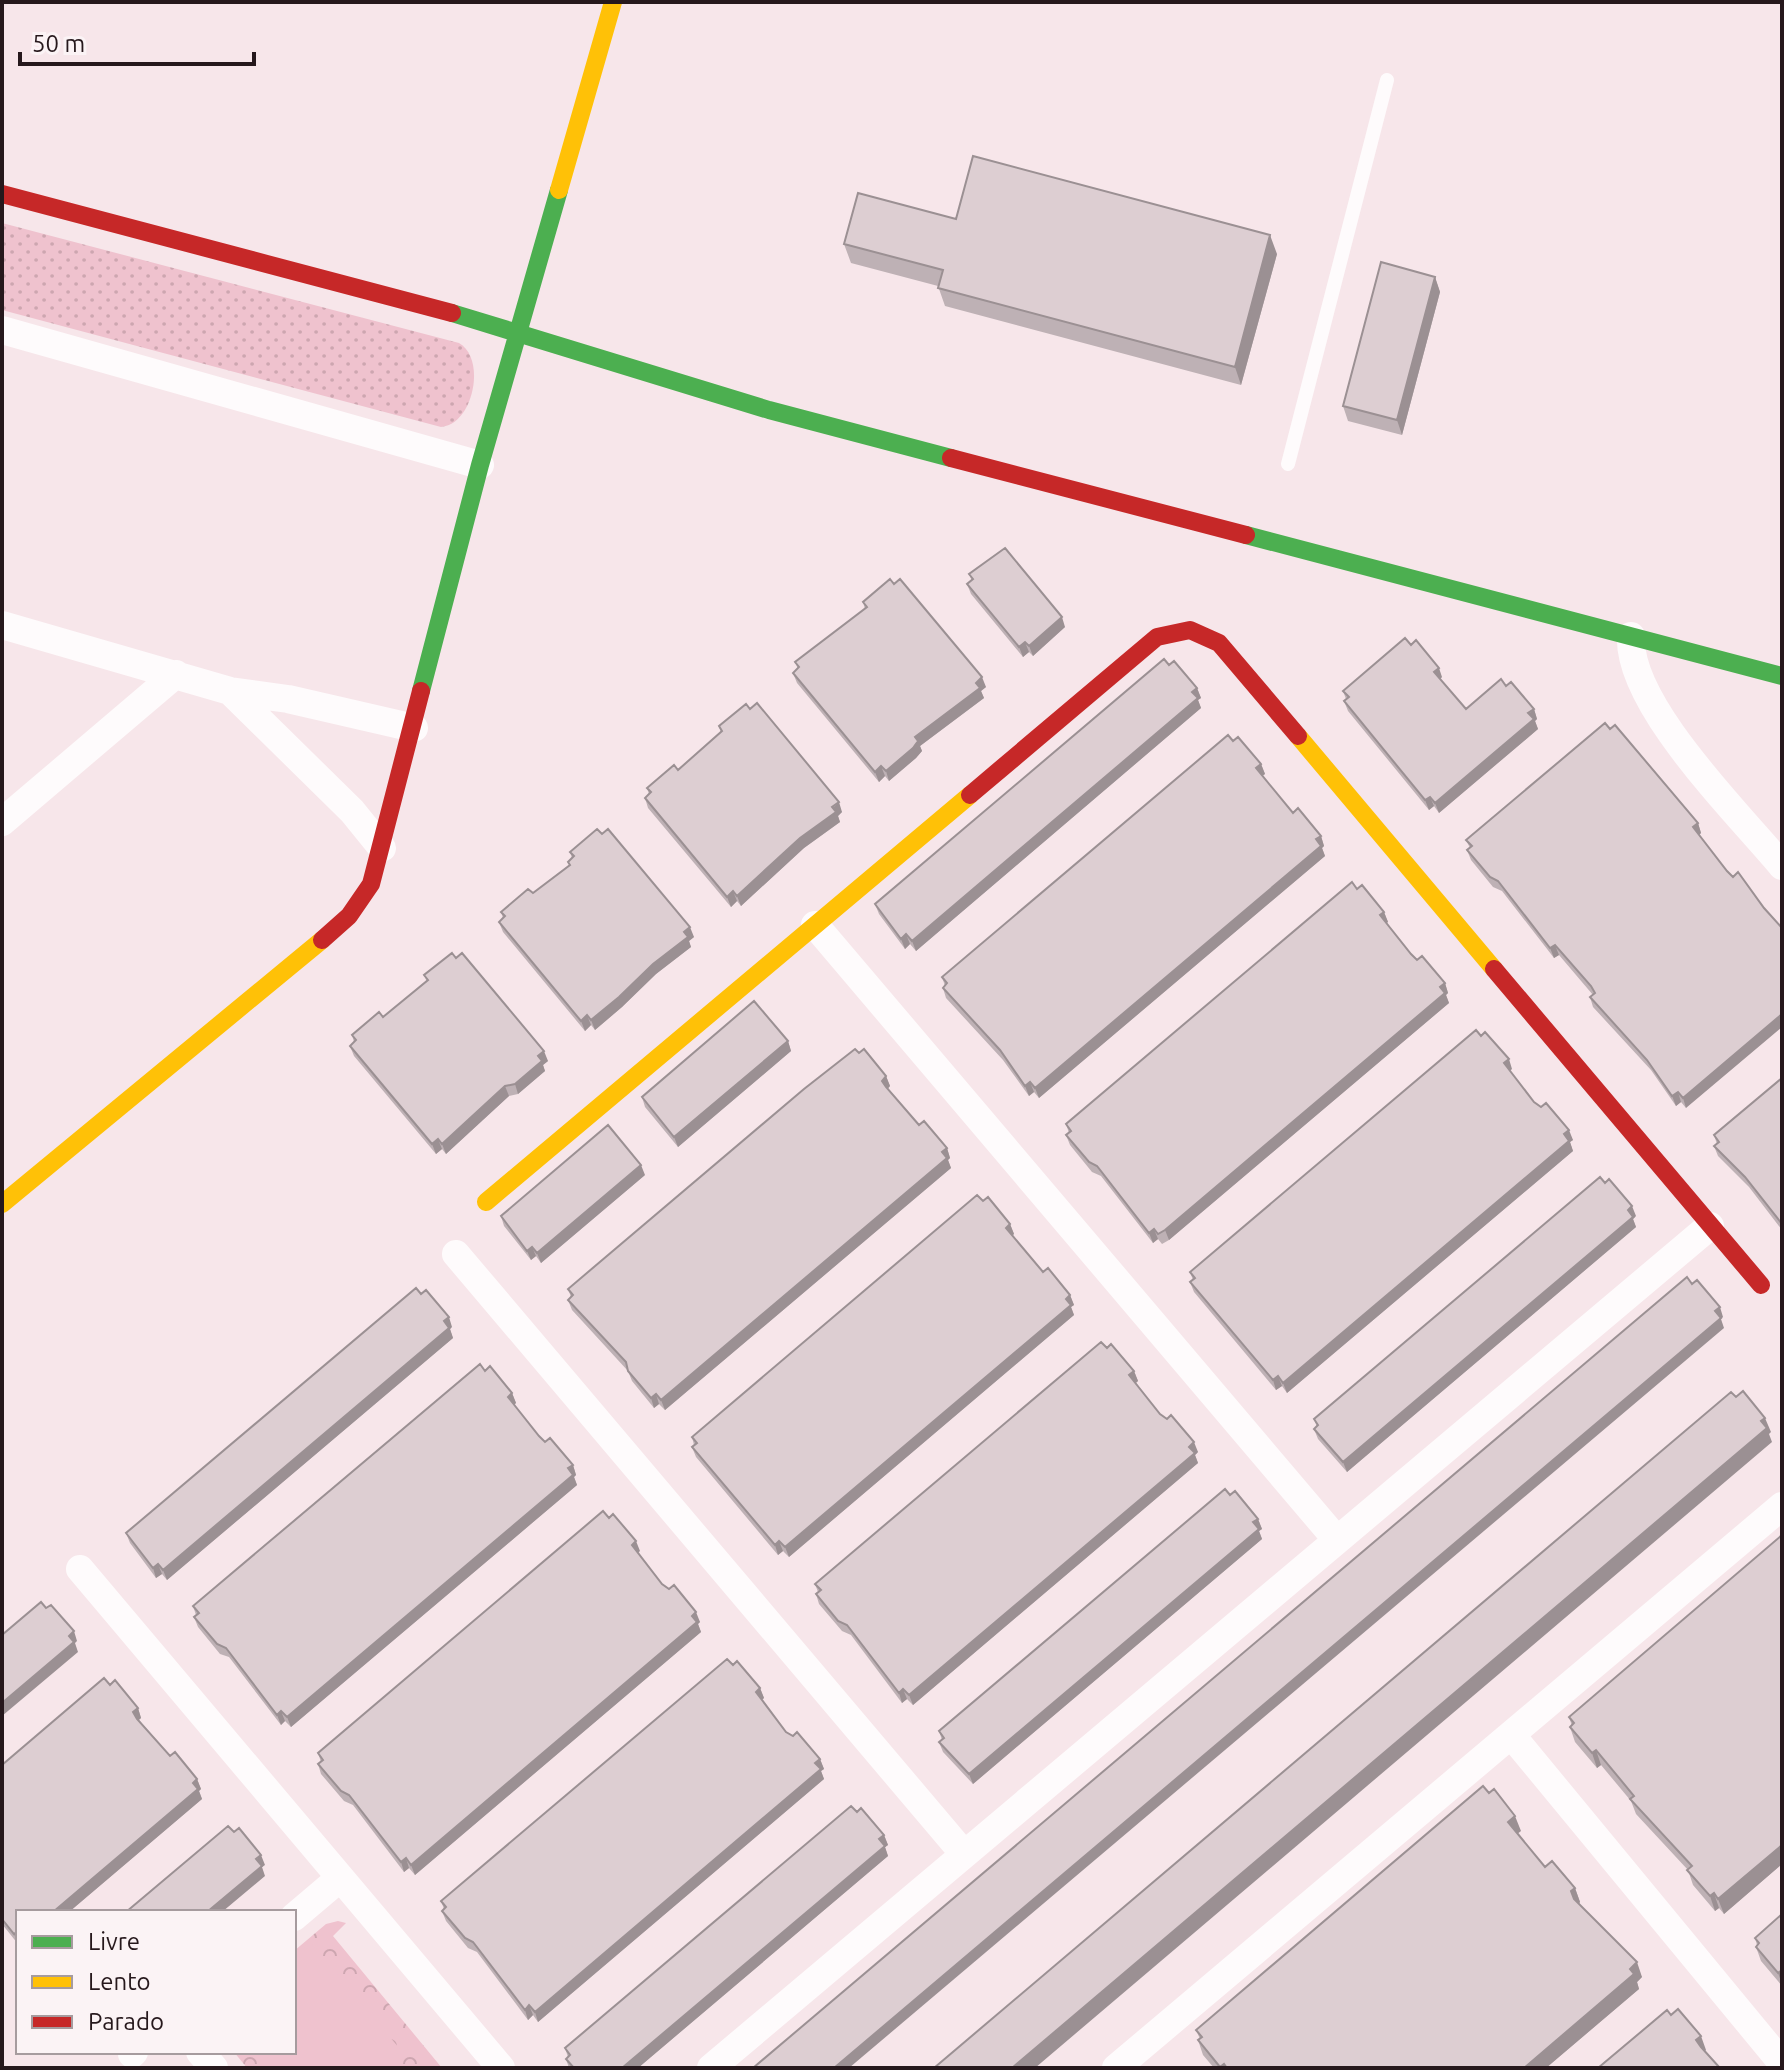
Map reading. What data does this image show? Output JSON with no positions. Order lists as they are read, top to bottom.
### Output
{
  "legend": ["Livre", "Lento", "Parado"],
  "scale_bar": "50 m"
}
